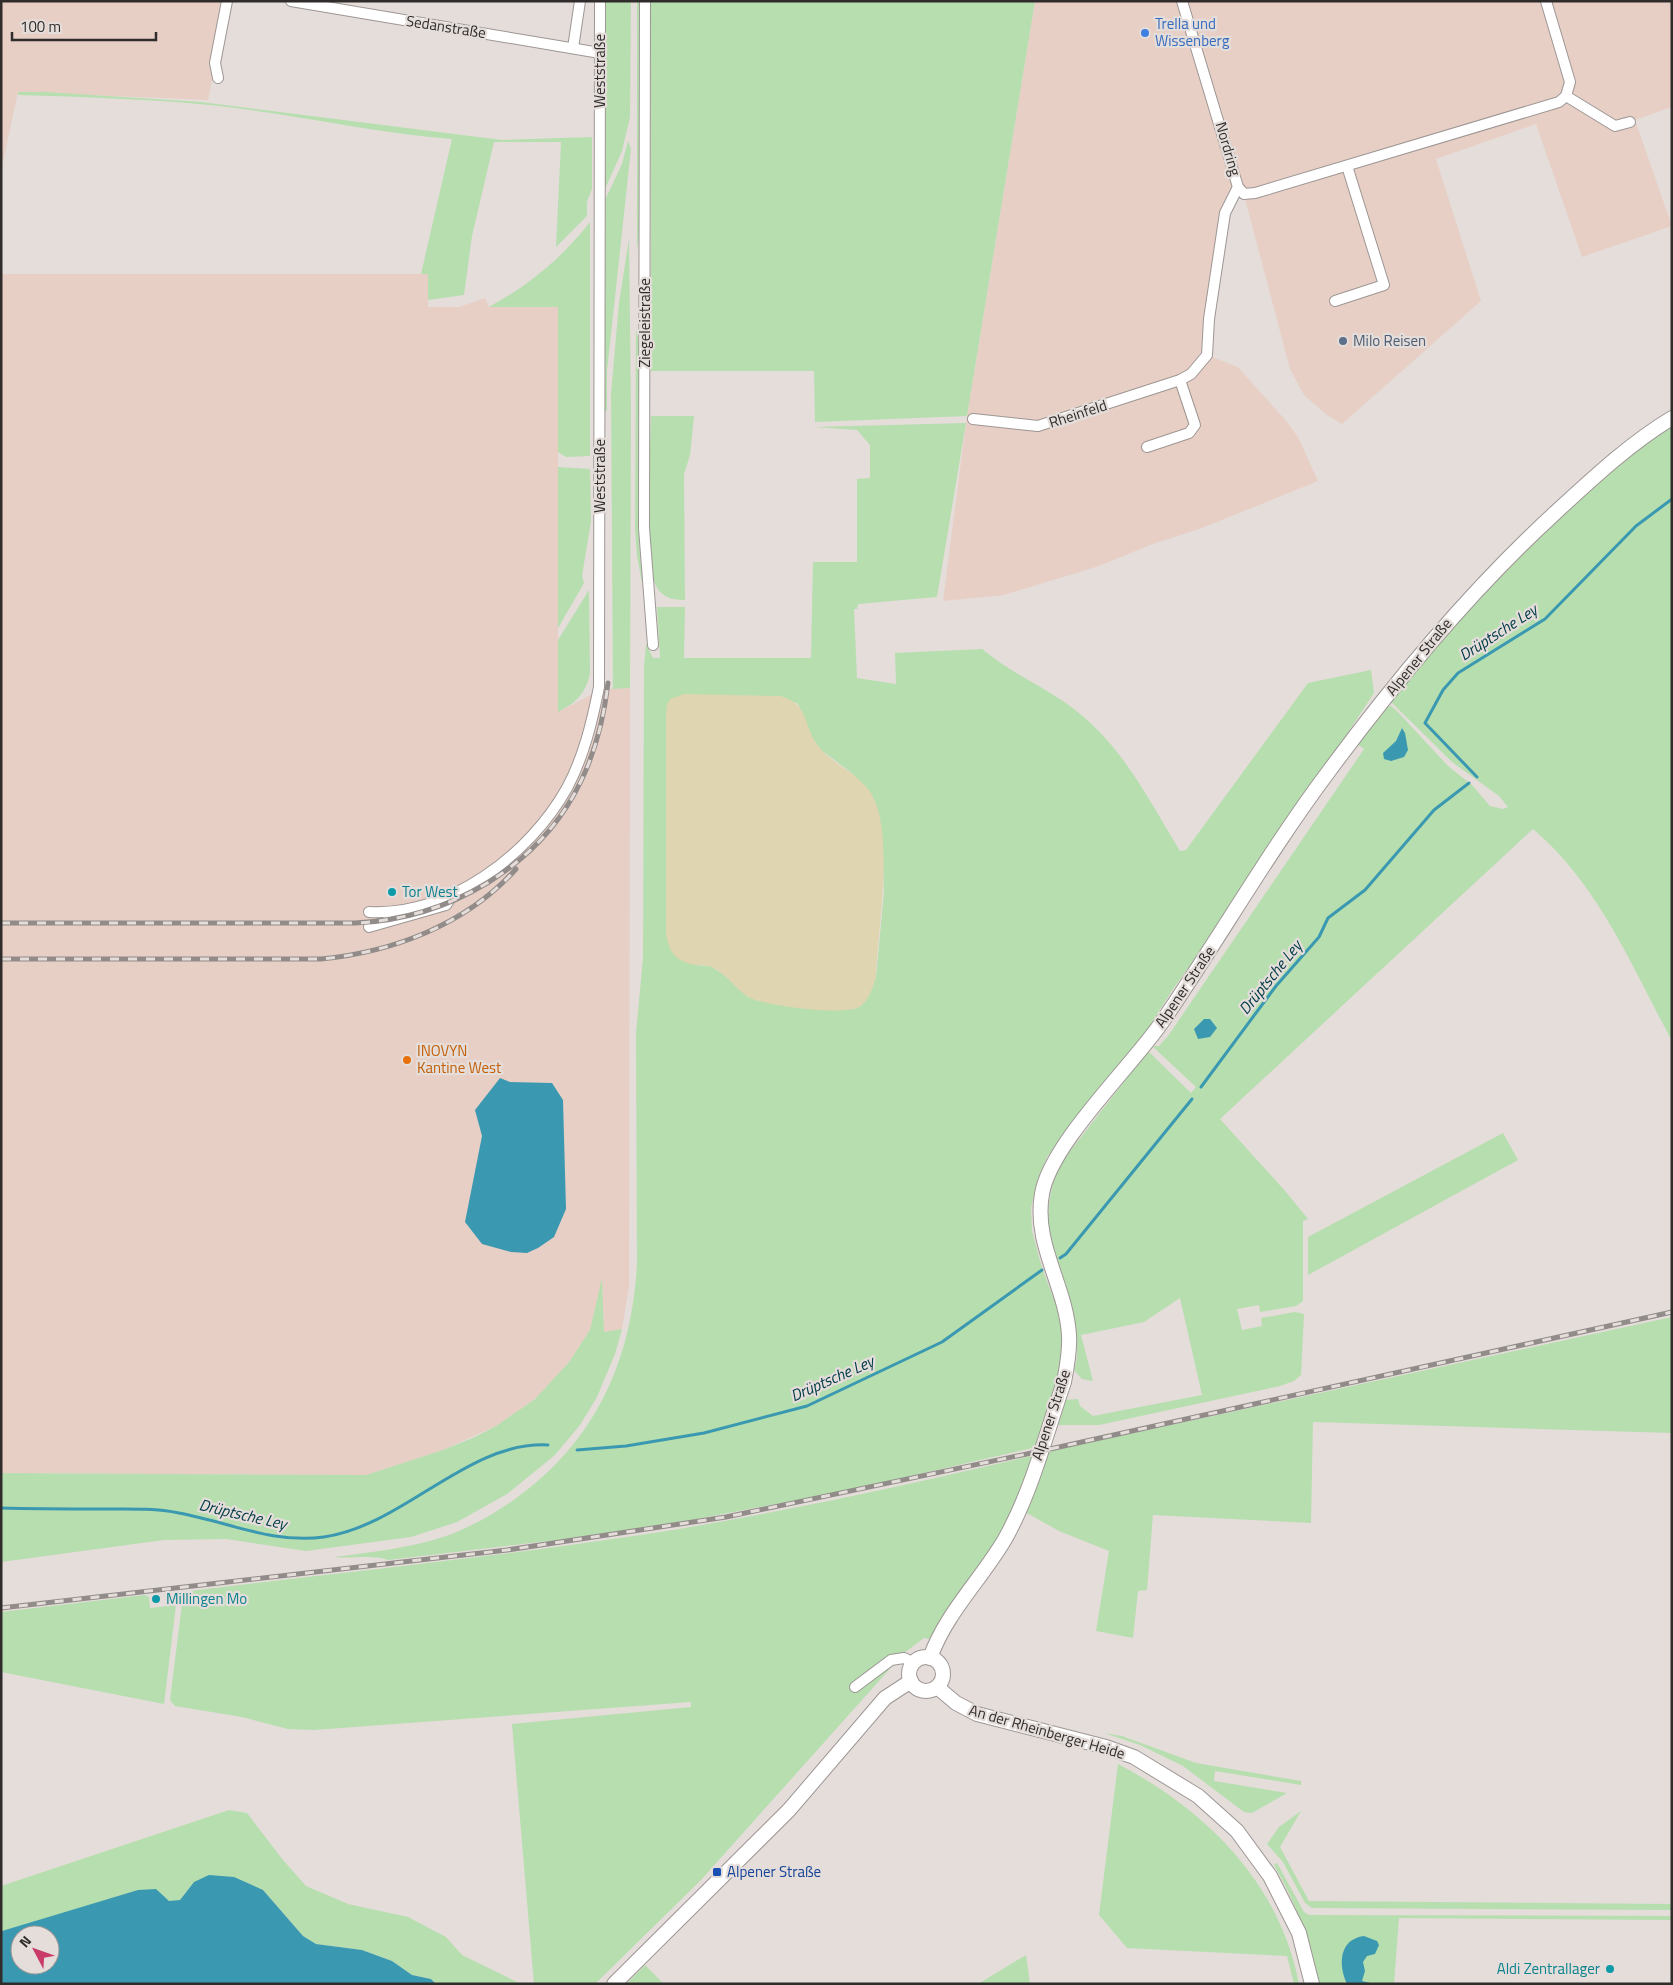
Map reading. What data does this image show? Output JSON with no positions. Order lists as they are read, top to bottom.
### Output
{
  "streets": {
    "street": [
      "Sedanstraße",
      "Weststraße",
      "Nordring",
      "Ziegeleistraße",
      "Rheinfeld",
      "Alpener Straße",
      "An der Rheinberger Heide"
    ]
  },
  "crossings": [
    ["Sedanstraße", "Weststraße"],
    ["Nordring", "Rheinfeld"],
    ["Alpener Straße", "An der Rheinberger Heide"]
  ],
  "water": ["Drüptsche Ley"],
  "places": {
    "other": [
      "Trella und Wissenberg",
      "Milo Reisen",
      "Tor West",
      "INOVYN Kantine West",
      "Millingen Mo",
      "Aldi Zentrallager"
    ],
    "transit": ["Alpener Straße"]
  },
  "scale_bar": "100 m",
  "north": "top left"
}
